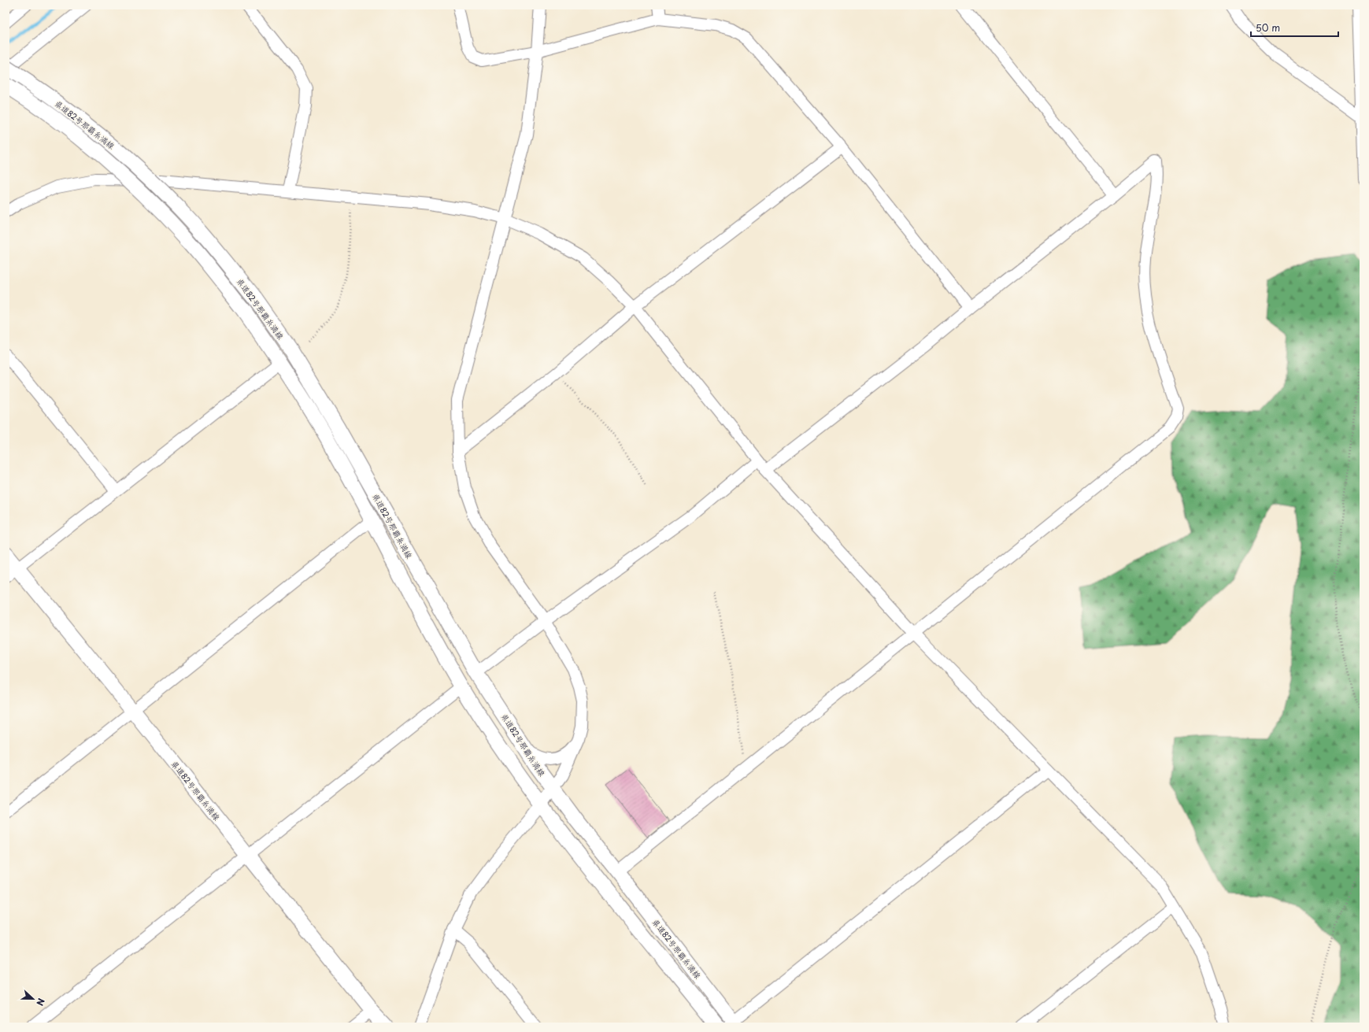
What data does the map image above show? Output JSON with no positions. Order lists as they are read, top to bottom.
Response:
{
  "streets": {
    "main road": ["県道82号那覇糸満線"]
  },
  "scale_bar": "50 m",
  "north": "right"
}
